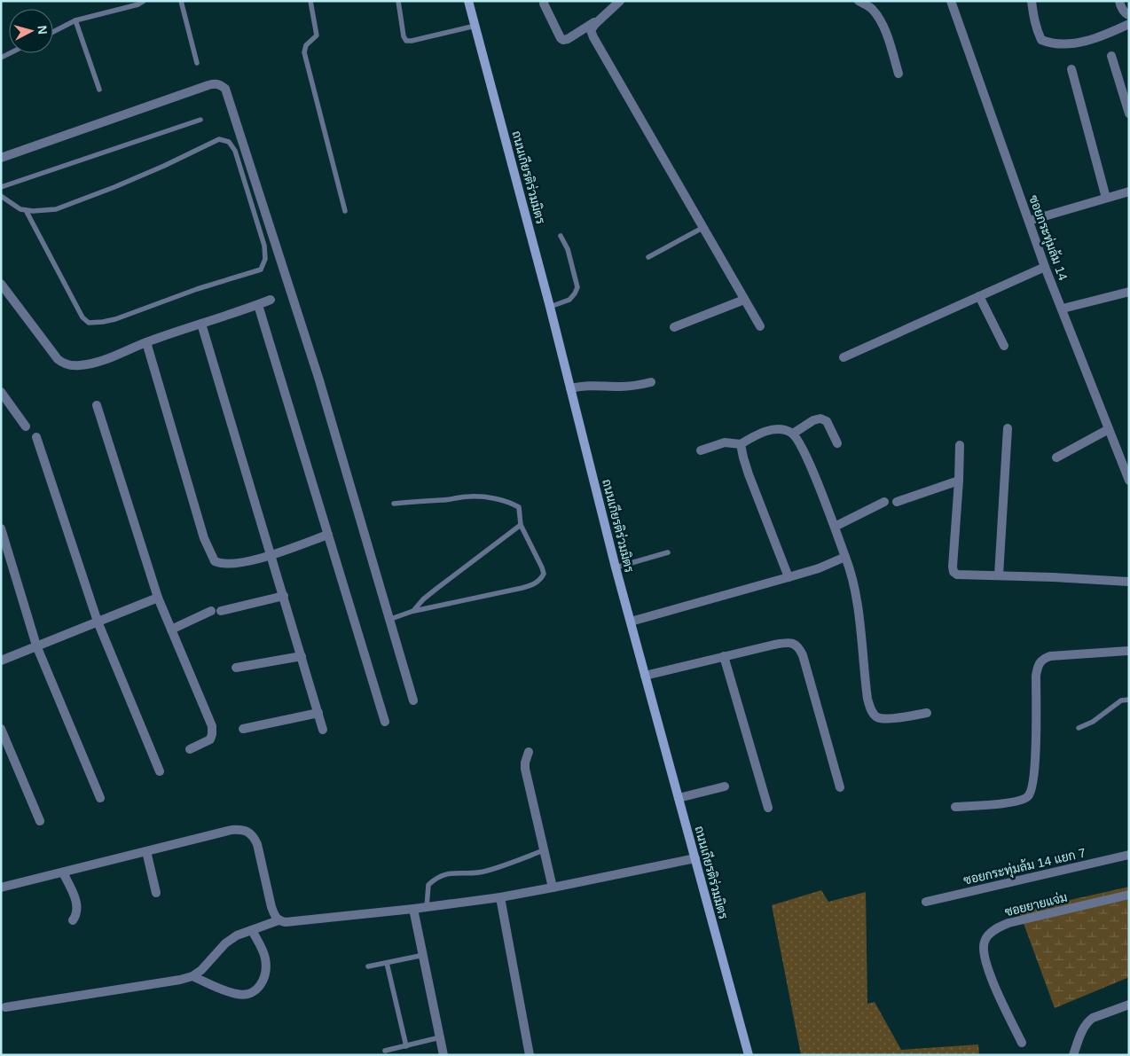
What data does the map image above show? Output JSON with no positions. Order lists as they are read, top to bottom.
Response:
{
  "streets": {
    "street": [
      "ถนนเกียรติร่วมมิตร",
      "ซอยกระทุ่มล้ม 14",
      "ซอยกระทุ่มล้ม 14 แยก 7",
      "ซอยยายแจ่ม"
    ]
  },
  "north": "right"
}
